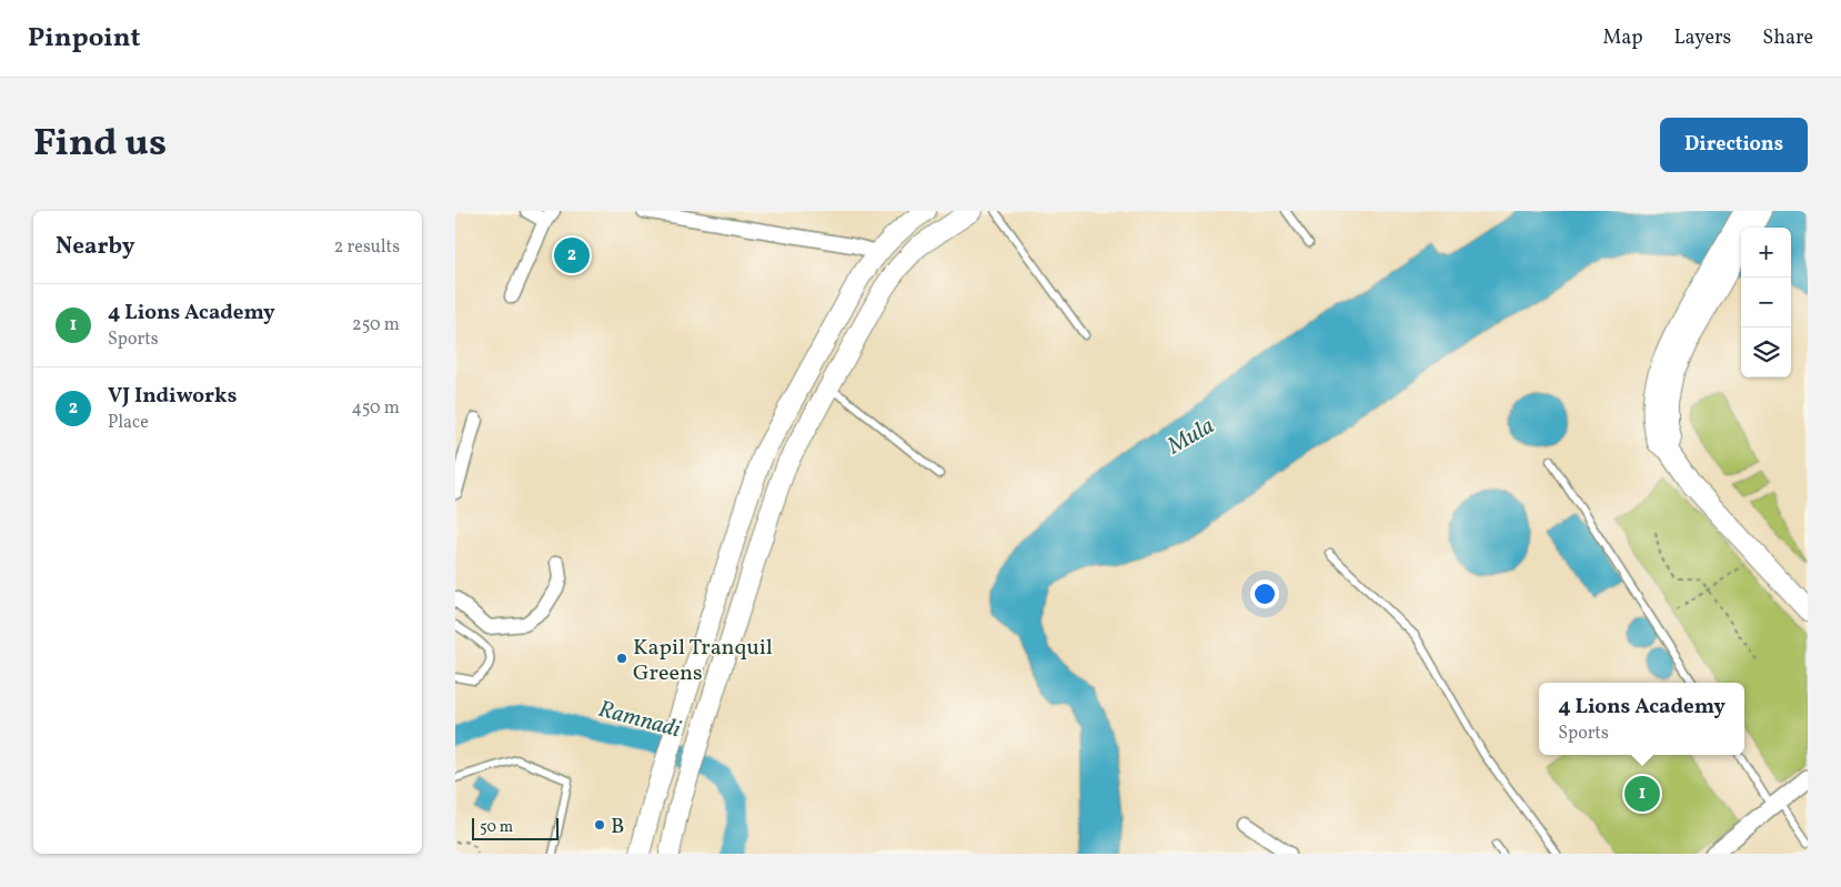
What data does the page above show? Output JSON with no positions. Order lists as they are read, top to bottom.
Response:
{
  "water": ["Mula", "Ramnadi"],
  "places": ["Kapil Tranquil Greens", "B"],
  "scale_bar": "50 m",
  "page": {
    "header": "Pinpoint",
    "nav": ["Map", "Layers", "Share"],
    "title": "Find us",
    "buttons": "Directions",
    "heading": ["Nearby", "2 results"],
    "map_buttons": ["+", "−"],
    "pins": ["2", "1"],
    "list": [
      {
        "mark": "1",
        "name": "4 Lions Academy",
        "note": "Sports",
        "value": "250 m"
      },
      {
        "mark": "2",
        "name": "VJ Indiworks",
        "note": "Place",
        "value": "450 m"
      }
    ],
    "popup": ["4 Lions Academy", "Sports"],
    "scale": "50 m"
  }
}
